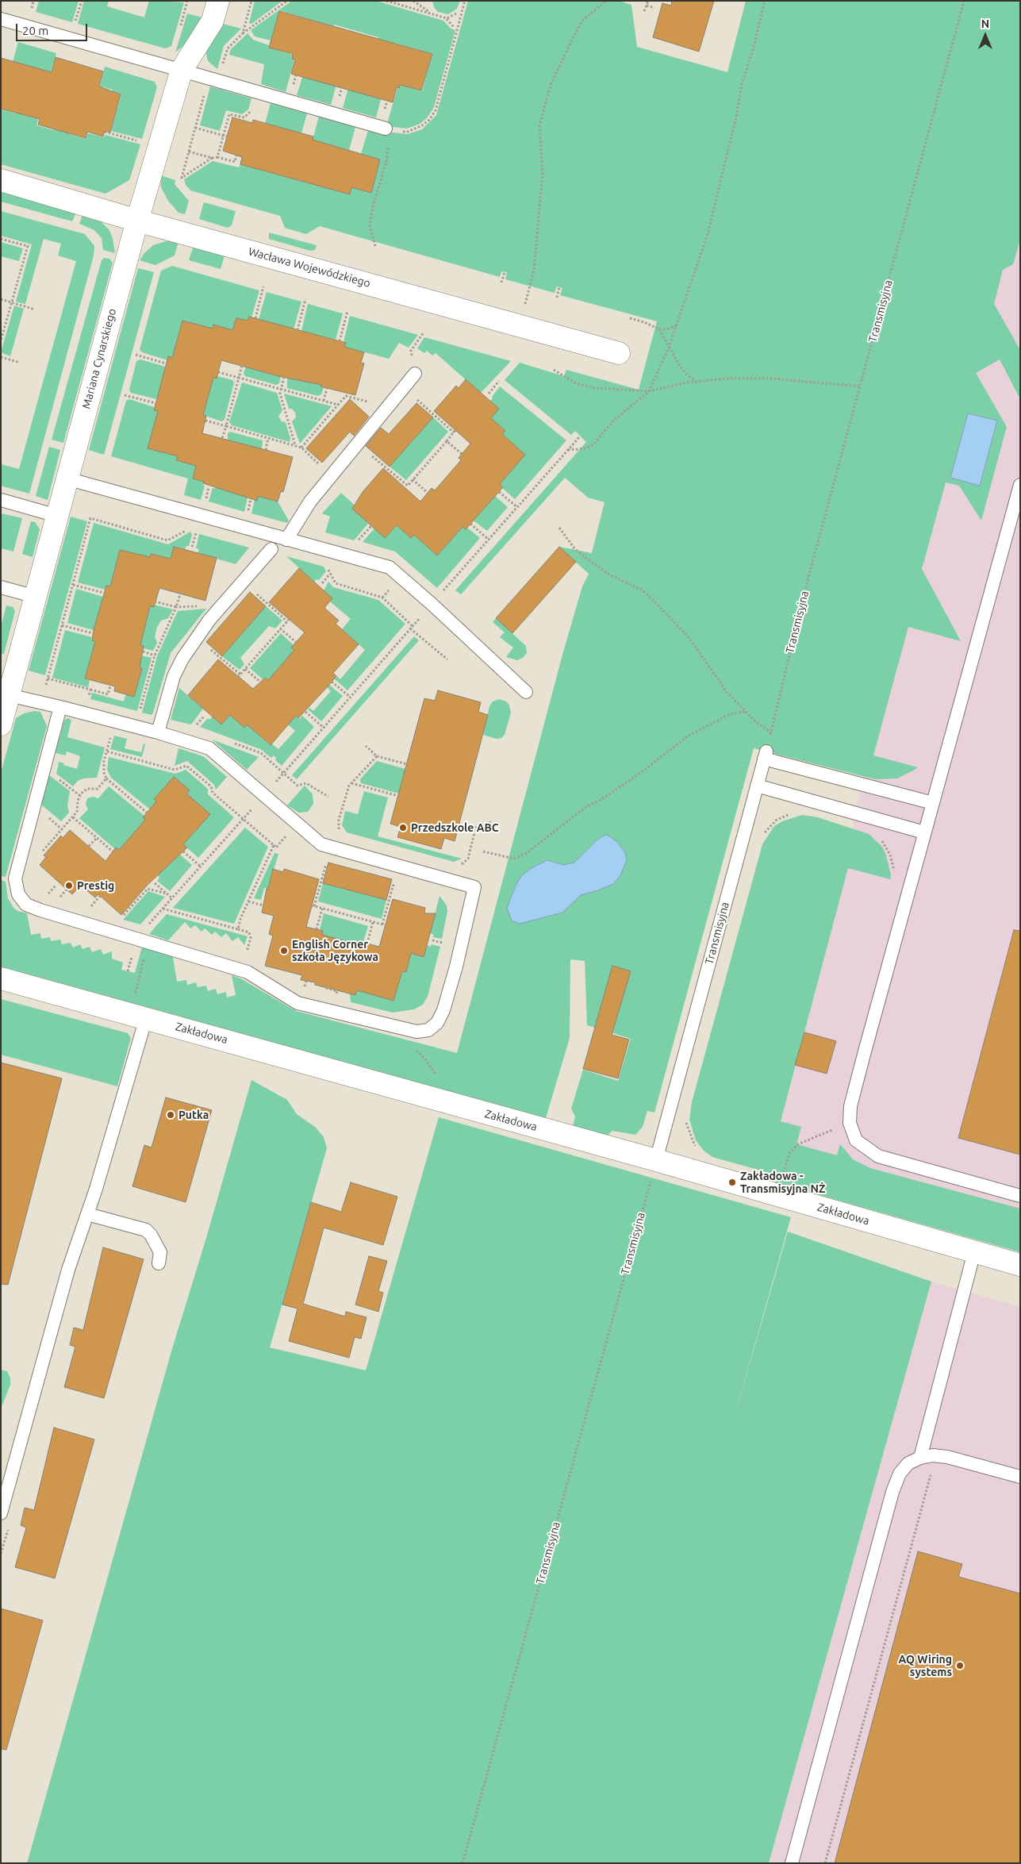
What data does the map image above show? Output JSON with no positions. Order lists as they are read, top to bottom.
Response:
{
  "streets": {
    "street": ["Wacława Wojewódzkiego", "Mariana Cynarskiego", "Zakładowa"],
    "lane": ["Transmisyjna"]
  },
  "crossings": [
    ["Wacława Wojewódzkiego", "Mariana Cynarskiego"],
    ["Transmisyjna", "Zakładowa"]
  ],
  "places": [
    "Przedszkole ABC",
    "Prestig",
    "English Corner szkoła Językowa",
    "Putka",
    "Zakładowa - Transmisyjna NŻ",
    "AQ Wiring systems"
  ],
  "scale_bar": "20 m",
  "north": "top"
}
